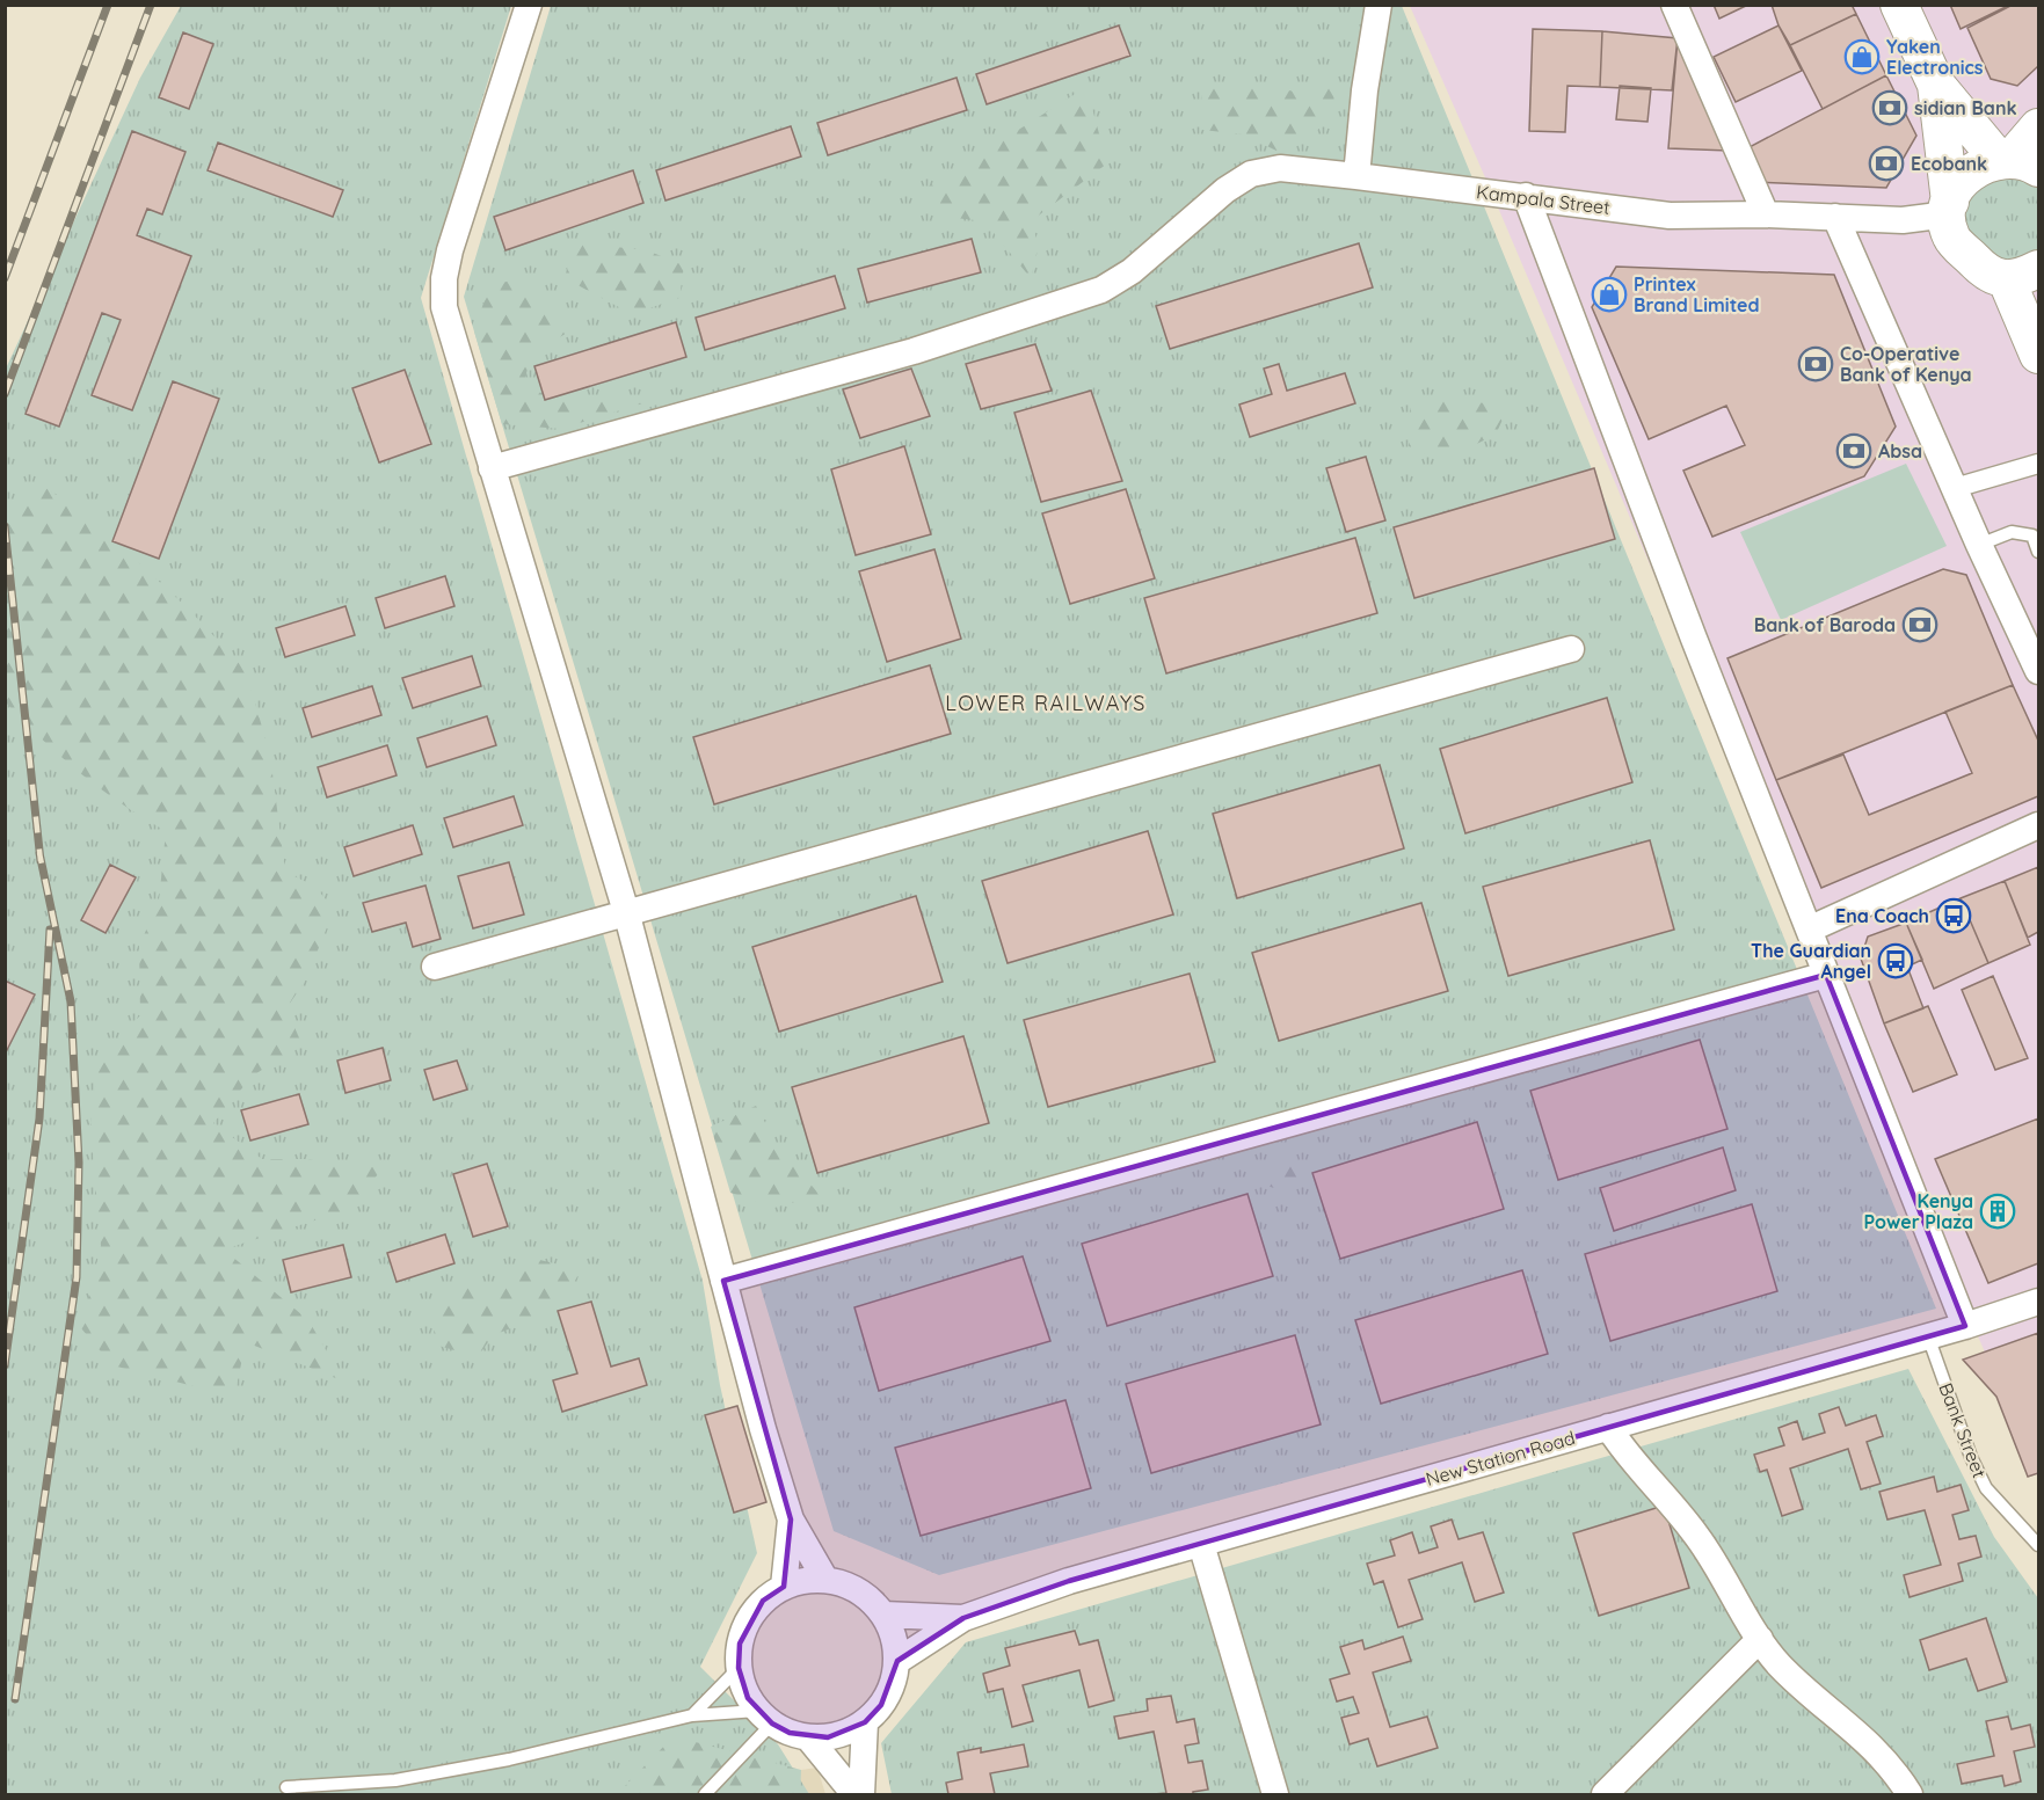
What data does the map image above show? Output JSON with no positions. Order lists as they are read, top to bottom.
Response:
{
  "streets": {
    "street": ["Kampala Street", "New Station Road"],
    "lane": ["Bank Street"]
  },
  "crossings": [
    ["Bank Street", "New Station Road"]
  ],
  "districts": ["LOWER RAILWAYS"],
  "places": {
    "shop": ["Yaken Electronics", "Printex Brand Limited"],
    "bank": [
      "sidian Bank",
      "Ecobank",
      "Co-Operative Bank of Kenya",
      "Absa",
      "Bank of Baroda"
    ],
    "bus stop": ["Ena Coach", "The Guardian Angel"],
    "building": ["Kenya Power Plaza"]
  }
}
